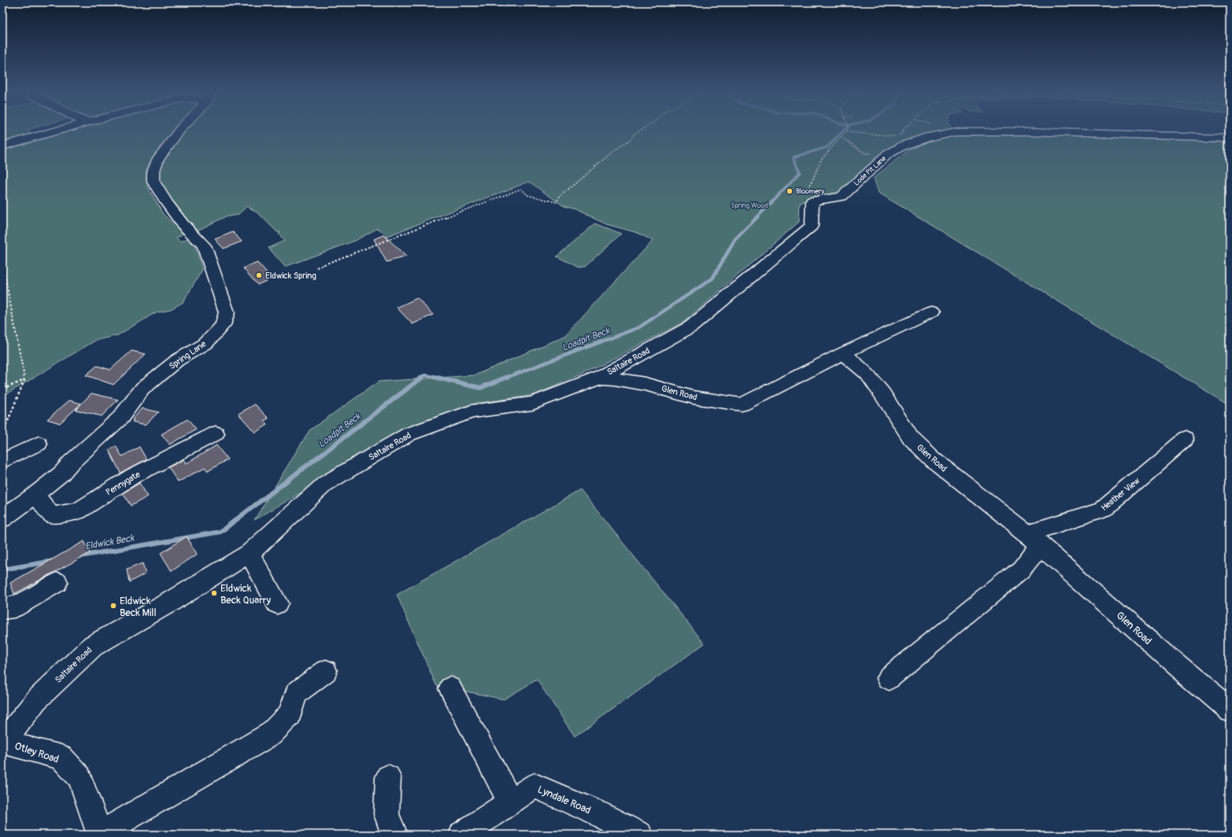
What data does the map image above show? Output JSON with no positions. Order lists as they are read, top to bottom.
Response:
{
  "streets": {
    "street": [
      "Lode Pit Lane",
      "Spring Lane",
      "Saltaire Road",
      "Glen Road",
      "Pennygate",
      "Heather View",
      "Otley Road",
      "Lyndale Road"
    ]
  },
  "crossings": [
    ["Lode Pit Lane", "Saltaire Road"],
    ["Spring Lane", "Pennygate"],
    ["Saltaire Road", "Glen Road"],
    ["Saltaire Road", "Otley Road"],
    ["Glen Road", "Heather View"]
  ],
  "water": ["Loadpit Beck", "Eldwick Beck"],
  "parks": ["Spring Wood"],
  "places": [
    "Bloomery",
    "Eldwick Spring",
    "Eldwick Beck Quarry",
    "Eldwick Beck Mill"
  ]
}
